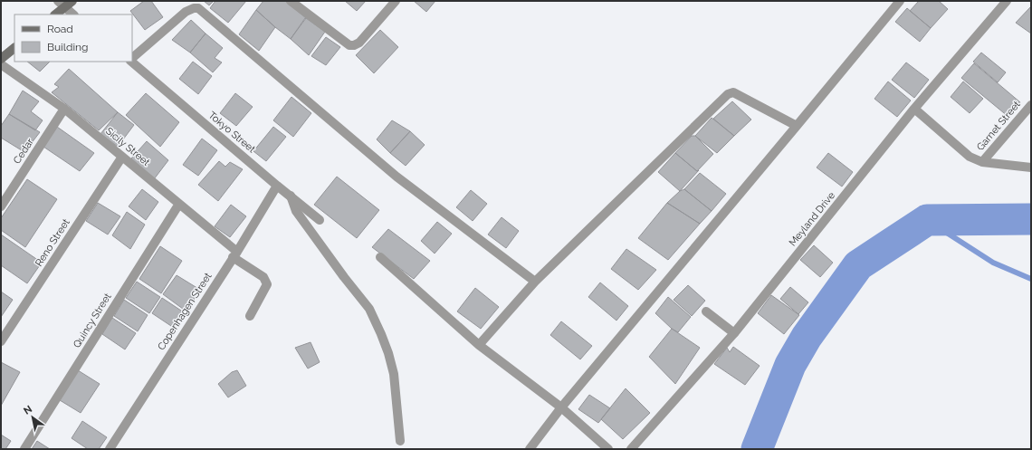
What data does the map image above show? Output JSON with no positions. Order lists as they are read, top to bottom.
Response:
{
  "streets": {
    "street": [
      "Garnet Street",
      "Tokyo Street",
      "Sicily Street",
      "Cedar",
      "Meyland Drive",
      "Reno Street",
      "Copenhagen Street",
      "Quincy Street"
    ]
  },
  "crossings": [
    ["Tokyo Street", "Copenhagen Street"],
    ["Sicily Street", "Cedar"],
    ["Sicily Street", "Reno Street"],
    ["Sicily Street", "Copenhagen Street"],
    ["Sicily Street", "Quincy Street"]
  ],
  "legend": ["Road", "Building"],
  "north": "top left"
}
